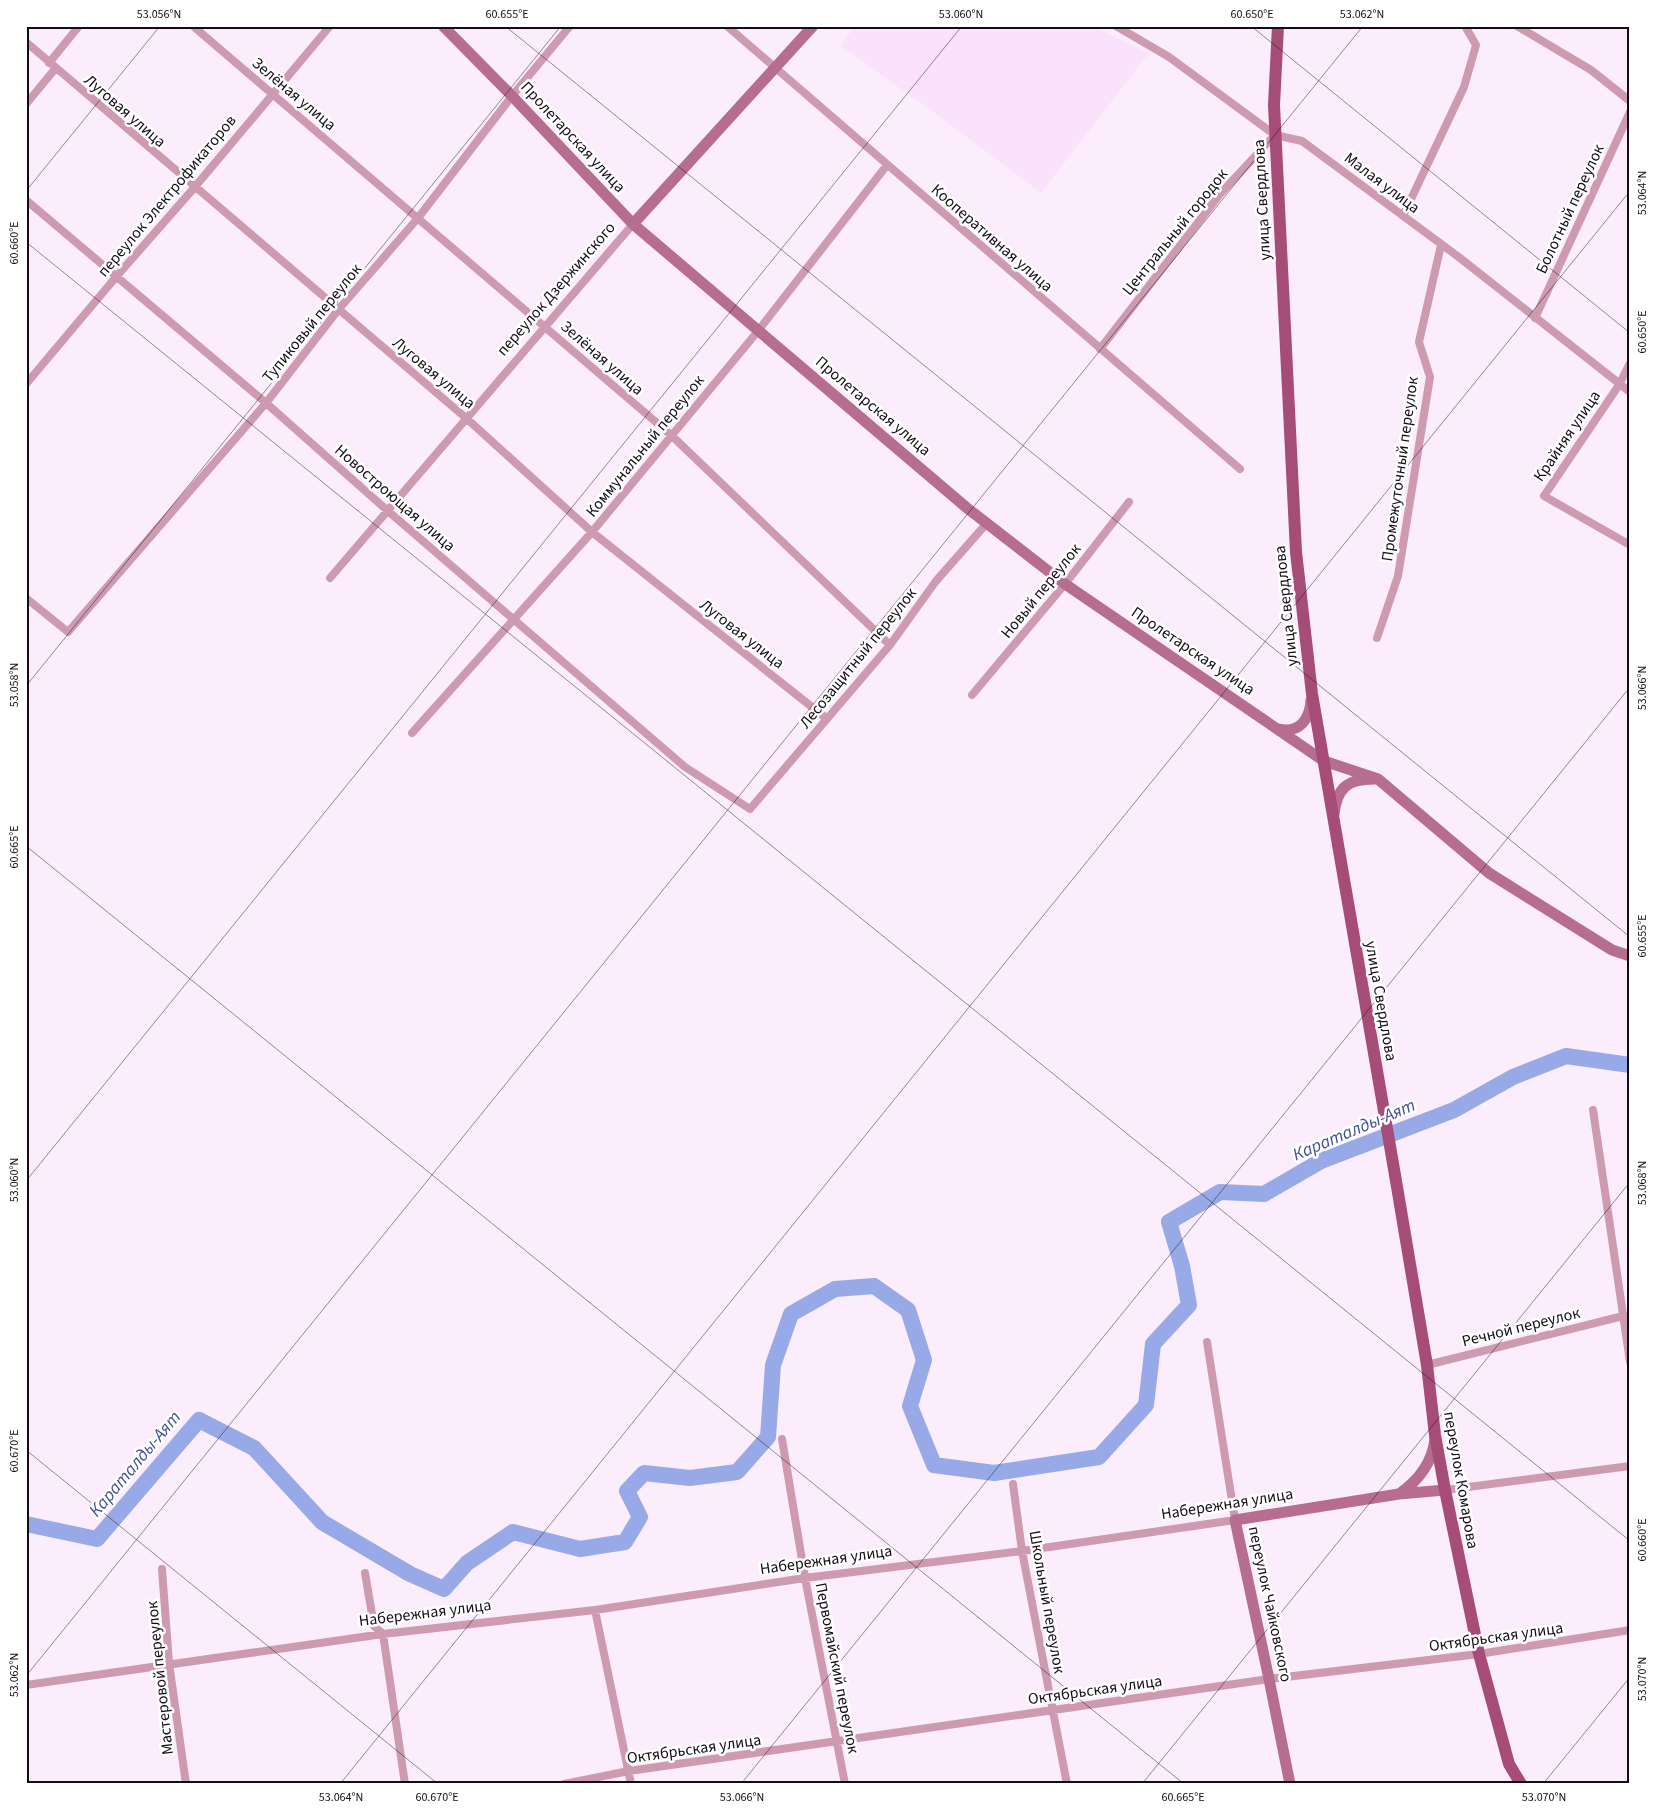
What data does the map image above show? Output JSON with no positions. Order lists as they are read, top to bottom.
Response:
{
  "streets": {
    "main road": ["улица Свердлова", "переулок Комарова"],
    "street": [
      "Зелёная улица",
      "Луговая улица",
      "Пролетарская улица",
      "Малая улица",
      "переулок Электрофикаторов",
      "Болотный переулок",
      "Центральный городок",
      "Кооперативная улица",
      "переулок Дзержинского",
      "Тупиковый переулок",
      "Крайняя улица",
      "Коммунальный переулок",
      "Промежуточный переулок",
      "Новостроющая улица",
      "Новый переулок",
      "Лесозащитный переулок",
      "Речной переулок",
      "Набережная улица",
      "Школьный переулок",
      "переулок Чайковского",
      "Октябрьская улица",
      "Первомайский переулок",
      "Мастеровой переулок"
    ]
  },
  "crossings": [
    ["Зелёная улица", "переулок Электрофикаторов"],
    ["Зелёная улица", "переулок Дзержинского"],
    ["Зелёная улица", "Тупиковый переулок"],
    ["Зелёная улица", "Коммунальный переулок"],
    ["Зелёная улица", "Лесозащитный переулок"],
    ["Луговая улица", "переулок Электрофикаторов"],
    ["Луговая улица", "переулок Дзержинского"],
    ["Луговая улица", "Тупиковый переулок"],
    ["Луговая улица", "Коммунальный переулок"],
    ["Луговая улица", "Лесозащитный переулок"],
    ["Пролетарская улица", "улица Свердлова"],
    ["Пролетарская улица", "переулок Дзержинского"],
    ["Пролетарская улица", "Тупиковый переулок"],
    ["Пролетарская улица", "Коммунальный переулок"],
    ["Пролетарская улица", "Новый переулок"],
    ["Пролетарская улица", "Лесозащитный переулок"],
    ["Малая улица", "улица Свердлова"],
    ["Малая улица", "Болотный переулок"],
    ["Малая улица", "Центральный городок"],
    ["Малая улица", "Крайняя улица"],
    ["Малая улица", "Промежуточный переулок"],
    ["переулок Электрофикаторов", "Новостроющая улица"],
    ["улица Свердлова", "Центральный городок"],
    ["улица Свердлова", "переулок Комарова"],
    ["Центральный городок", "Кооперативная улица"],
    ["Кооперативная улица", "переулок Дзержинского"],
    ["Кооперативная улица", "Коммунальный переулок"],
    ["переулок Дзержинского", "Новостроющая улица"],
    ["Тупиковый переулок", "Новостроющая улица"],
    ["Коммунальный переулок", "Новостроющая улица"],
    ["Новостроющая улица", "Лесозащитный переулок"],
    ["Речной переулок", "переулок Комарова"],
    ["переулок Комарова", "Набережная улица"],
    ["переулок Комарова", "Октябрьская улица"],
    ["Набережная улица", "Школьный переулок"],
    ["Набережная улица", "переулок Чайковского"],
    ["Набережная улица", "Первомайский переулок"],
    ["Набережная улица", "Мастеровой переулок"],
    ["Школьный переулок", "Октябрьская улица"],
    ["переулок Чайковского", "Октябрьская улица"],
    ["Октябрьская улица", "Первомайский переулок"]
  ],
  "water": ["Караталды-Аят"],
  "coordinates": [
    "53.056°N",
    "60.655°E",
    "53.060°N",
    "60.650°E",
    "53.062°N",
    "53.064°N",
    "60.660°E",
    "53.058°N",
    "53.066°N",
    "60.665°E",
    "53.068°N",
    "60.670°E",
    "53.070°N"
  ]
}
